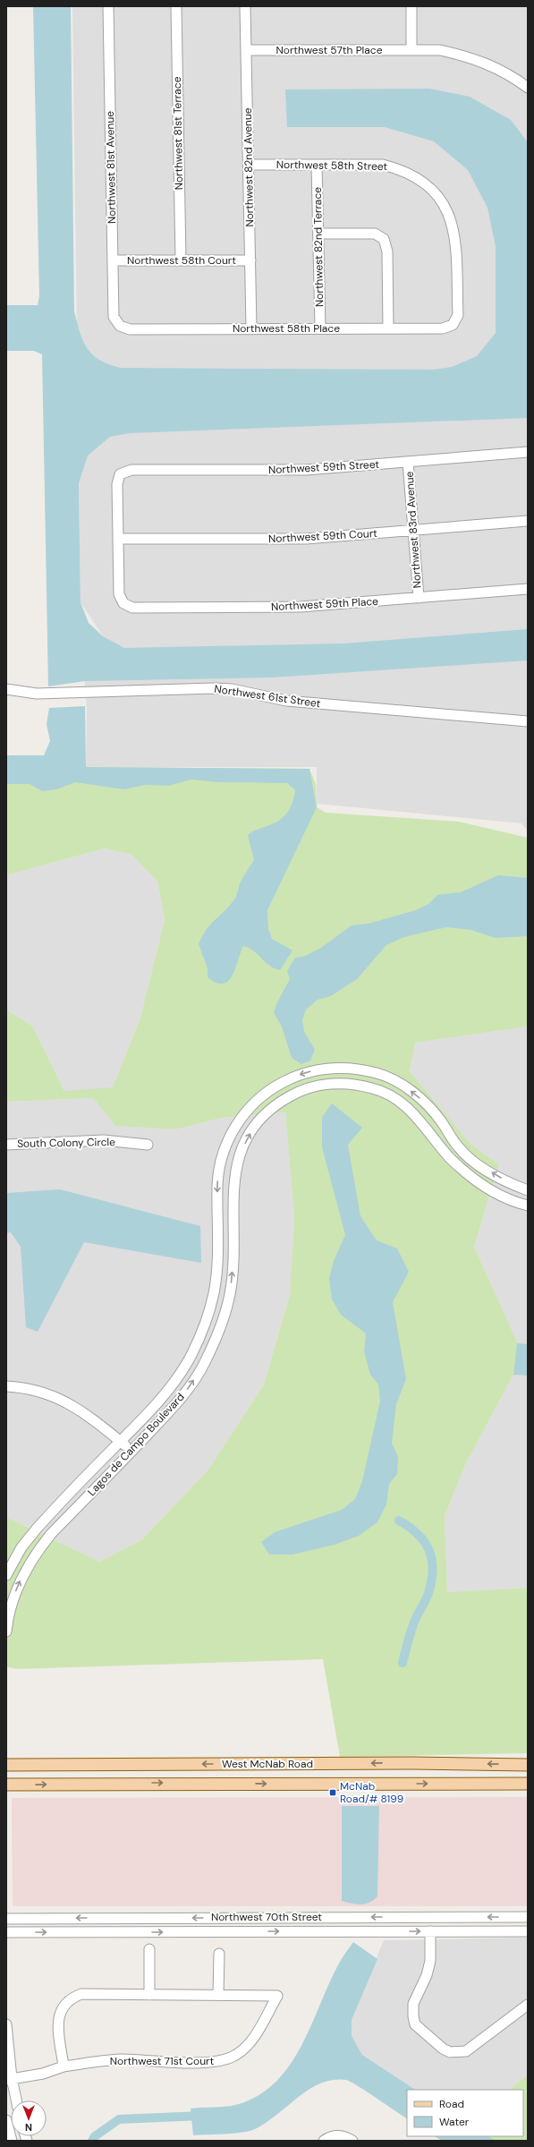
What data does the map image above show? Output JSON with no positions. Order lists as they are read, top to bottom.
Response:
{
  "streets": {
    "main road": ["West McNab Road"],
    "street": [
      "Northwest 57th Place",
      "Northwest 81st Terrace",
      "Northwest 58th Street",
      "Northwest 81st Avenue",
      "Northwest 82nd Avenue",
      "Northwest 82nd Terrace",
      "Northwest 58th Court",
      "Northwest 58th Place",
      "Northwest 59th Street",
      "Northwest 83rd Avenue",
      "Northwest 59th Court",
      "Northwest 59th Place",
      "Northwest 61st Street",
      "South Colony Circle",
      "Lagos de Campo Boulevard",
      "Northwest 70th Street",
      "Northwest 71st Court"
    ]
  },
  "crossings": [
    ["Northwest 57th Place", "Northwest 82nd Avenue"],
    ["Northwest 81st Terrace", "Northwest 58th Court"],
    ["Northwest 58th Street", "Northwest 82nd Avenue"],
    ["Northwest 58th Street", "Northwest 82nd Terrace"],
    ["Northwest 58th Street", "Northwest 58th Place"],
    ["Northwest 81st Avenue", "Northwest 58th Court"],
    ["Northwest 81st Avenue", "Northwest 58th Place"],
    ["Northwest 82nd Avenue", "Northwest 58th Court"],
    ["Northwest 82nd Avenue", "Northwest 58th Place"],
    ["Northwest 82nd Terrace", "Northwest 58th Place"],
    ["Northwest 59th Street", "Northwest 83rd Avenue"],
    ["Northwest 59th Street", "Northwest 59th Court"],
    ["Northwest 59th Street", "Northwest 59th Place"],
    ["Northwest 83rd Avenue", "Northwest 59th Court"],
    ["Northwest 83rd Avenue", "Northwest 59th Place"],
    ["Northwest 59th Court", "Northwest 59th Place"]
  ],
  "places": {
    "transit": ["McNab Road/# 8199"]
  },
  "legend": ["Road", "Water"],
  "north": "bottom"
}
